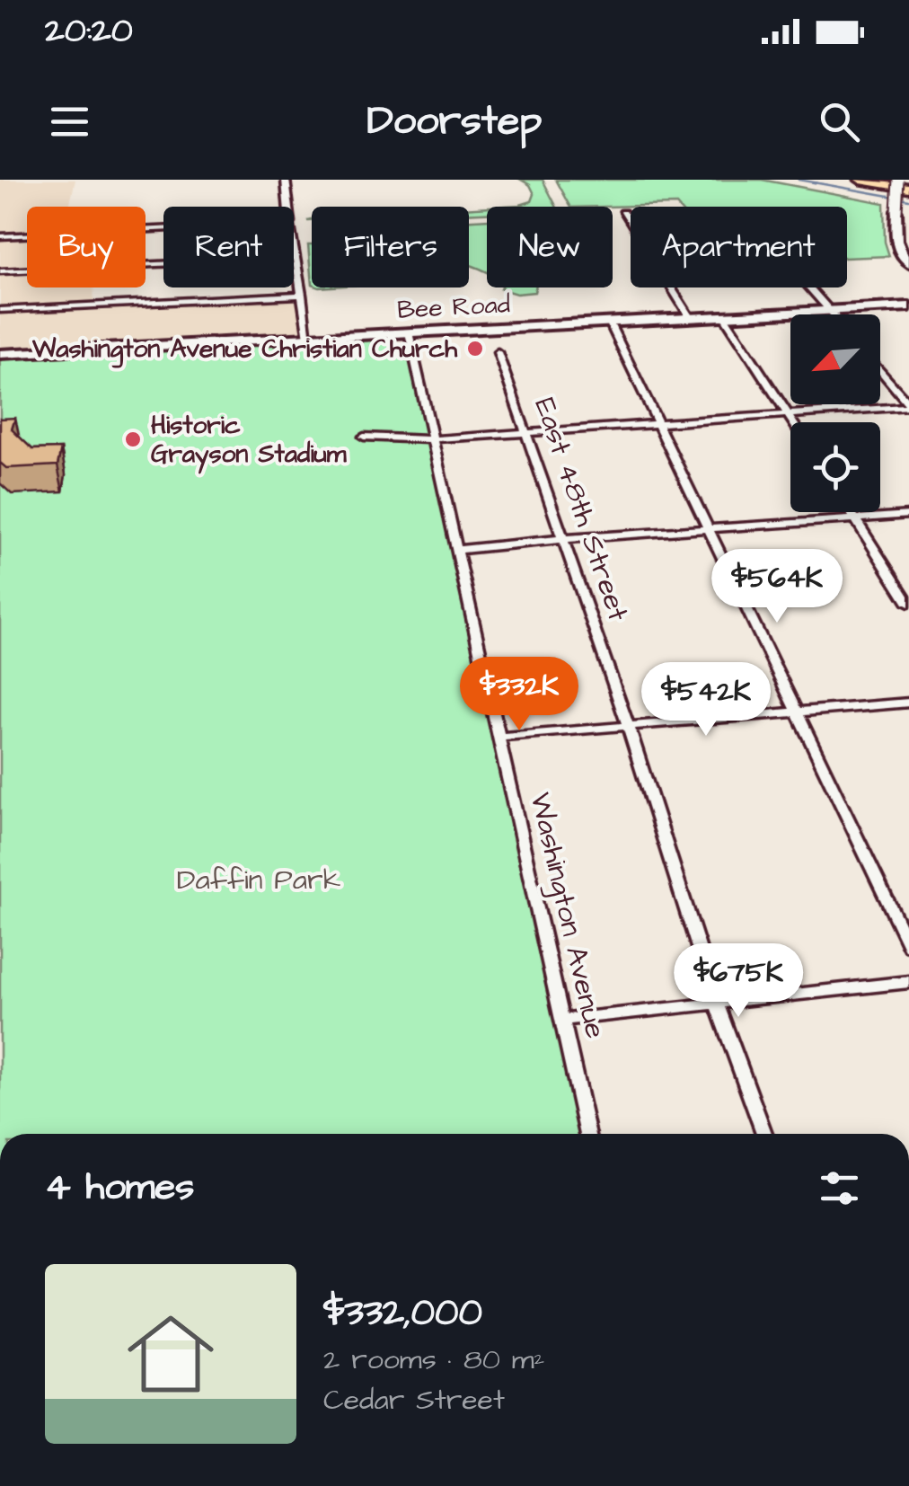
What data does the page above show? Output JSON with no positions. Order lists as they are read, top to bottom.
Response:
{
  "streets": {
    "main road": ["Bee Road"],
    "street": ["East 48th Street", "Washington Avenue"]
  },
  "crossings": [
    ["Bee Road", "Washington Avenue"]
  ],
  "parks": ["Daffin Park"],
  "places": ["Washington Avenue Christian Church", "Historic Grayson Stadium"],
  "north": "bottom left",
  "page": {
    "status": "20:20",
    "header": "Doorstep",
    "chip": [
      "Buy",
      "Rent",
      "Filters",
      "New",
      "Apartment"
    ],
    "price": [
      "$564K",
      "$332K",
      "$542K",
      "$675K"
    ],
    "heading": "4 homes",
    "list": [
      {
        "name": "$332,000",
        "note": "2 rooms · 80 m² · Cedar Street"
      }
    ]
  }
}
